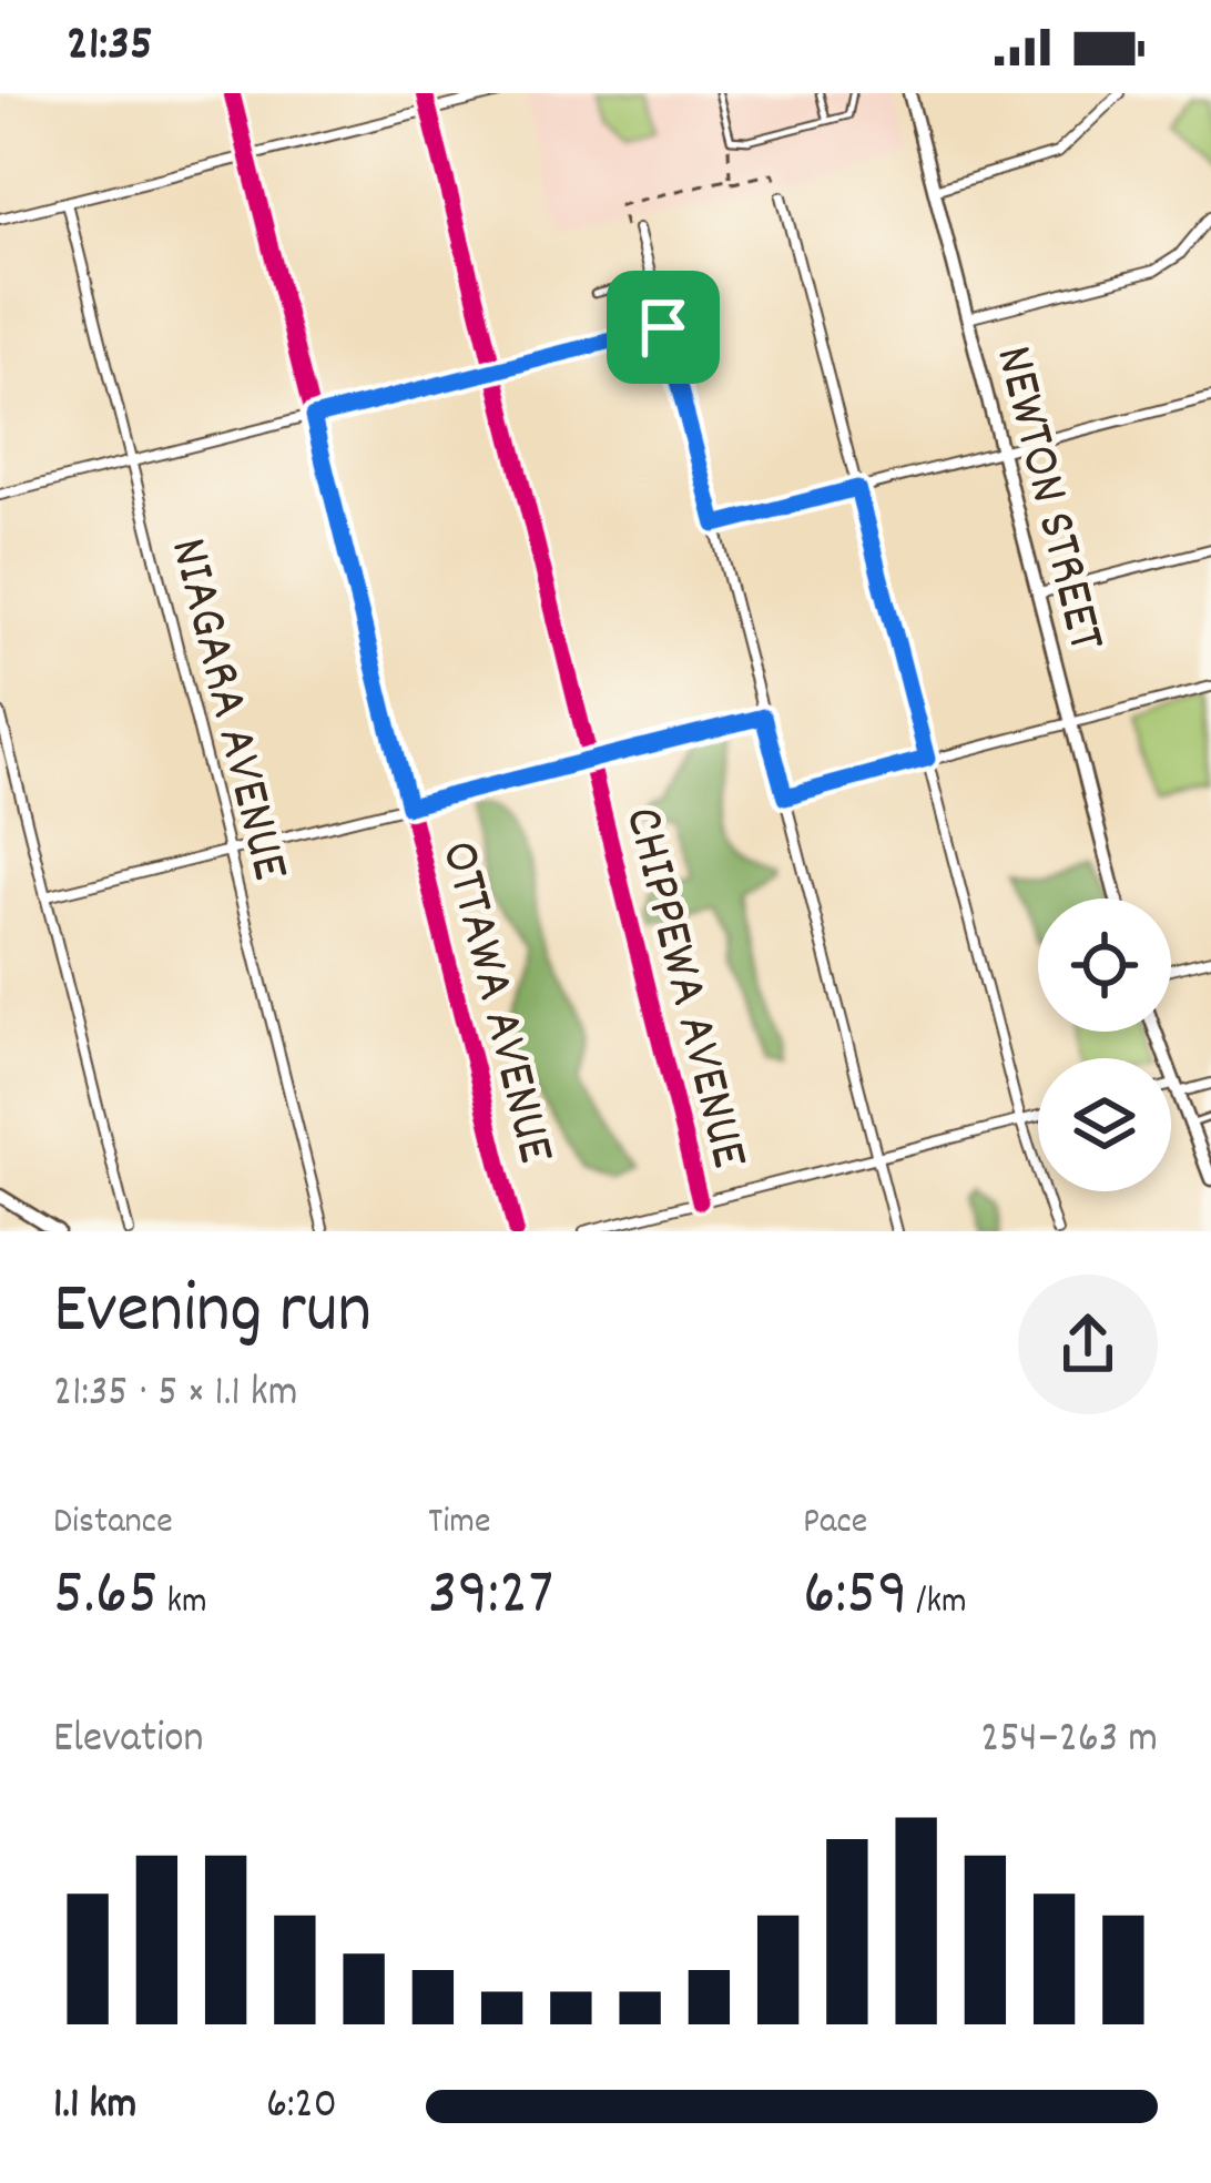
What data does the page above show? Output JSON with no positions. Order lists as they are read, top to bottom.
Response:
{
  "streets": {
    "street": [
      "NEWTON STREET",
      "NIAGARA AVENUE",
      "CHIPPEWA AVENUE",
      "OTTAWA AVENUE"
    ]
  },
  "page": {
    "status": "21:35",
    "heading": ["Evening run", "21:35 · 5 × 1.1 km"],
    "stats": [
      ["Distance", "5.65 km"],
      ["Time", "39:27"],
      ["Pace", "6:59 /km"]
    ],
    "chart": ["Elevation", "254–263 m"],
    "list": [
      {
        "name": "1.1 km",
        "note": "6:20"
      }
    ]
  }
}
